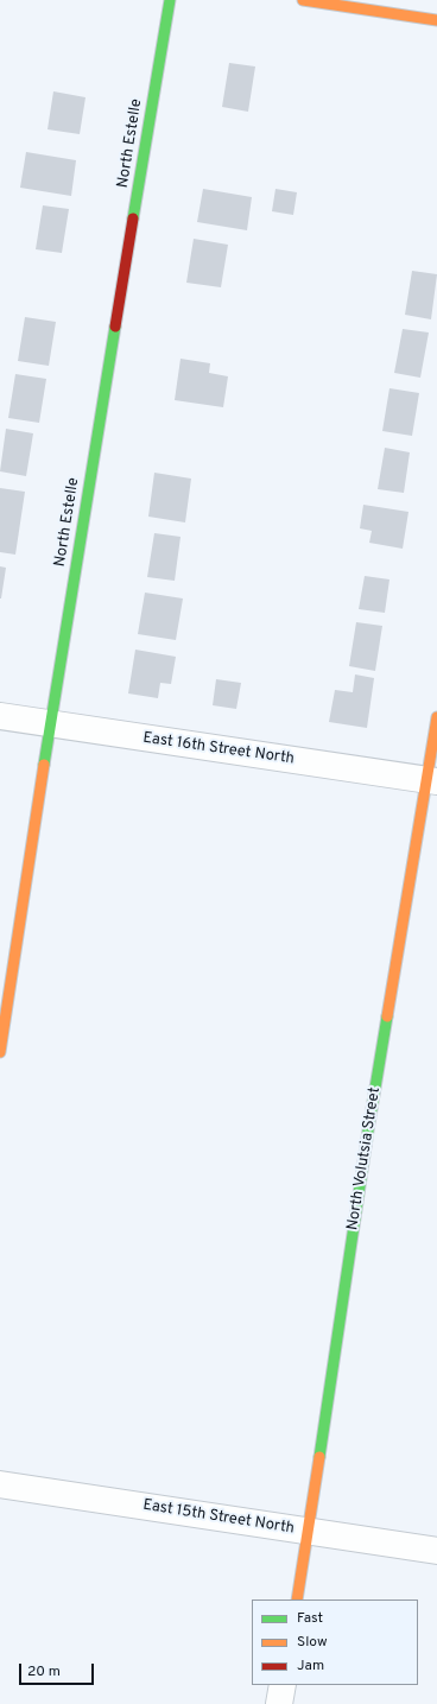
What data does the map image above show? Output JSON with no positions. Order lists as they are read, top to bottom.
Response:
{
  "streets": {
    "street": [
      "North Estelle",
      "East 16th Street North",
      "North Volutsia Street",
      "East 15th Street North"
    ]
  },
  "crossings": [
    ["North Estelle", "East 16th Street North"],
    ["East 16th Street North", "North Volutsia Street"],
    ["North Volutsia Street", "East 15th Street North"]
  ],
  "legend": ["Fast", "Slow", "Jam"],
  "scale_bar": "20 m"
}
